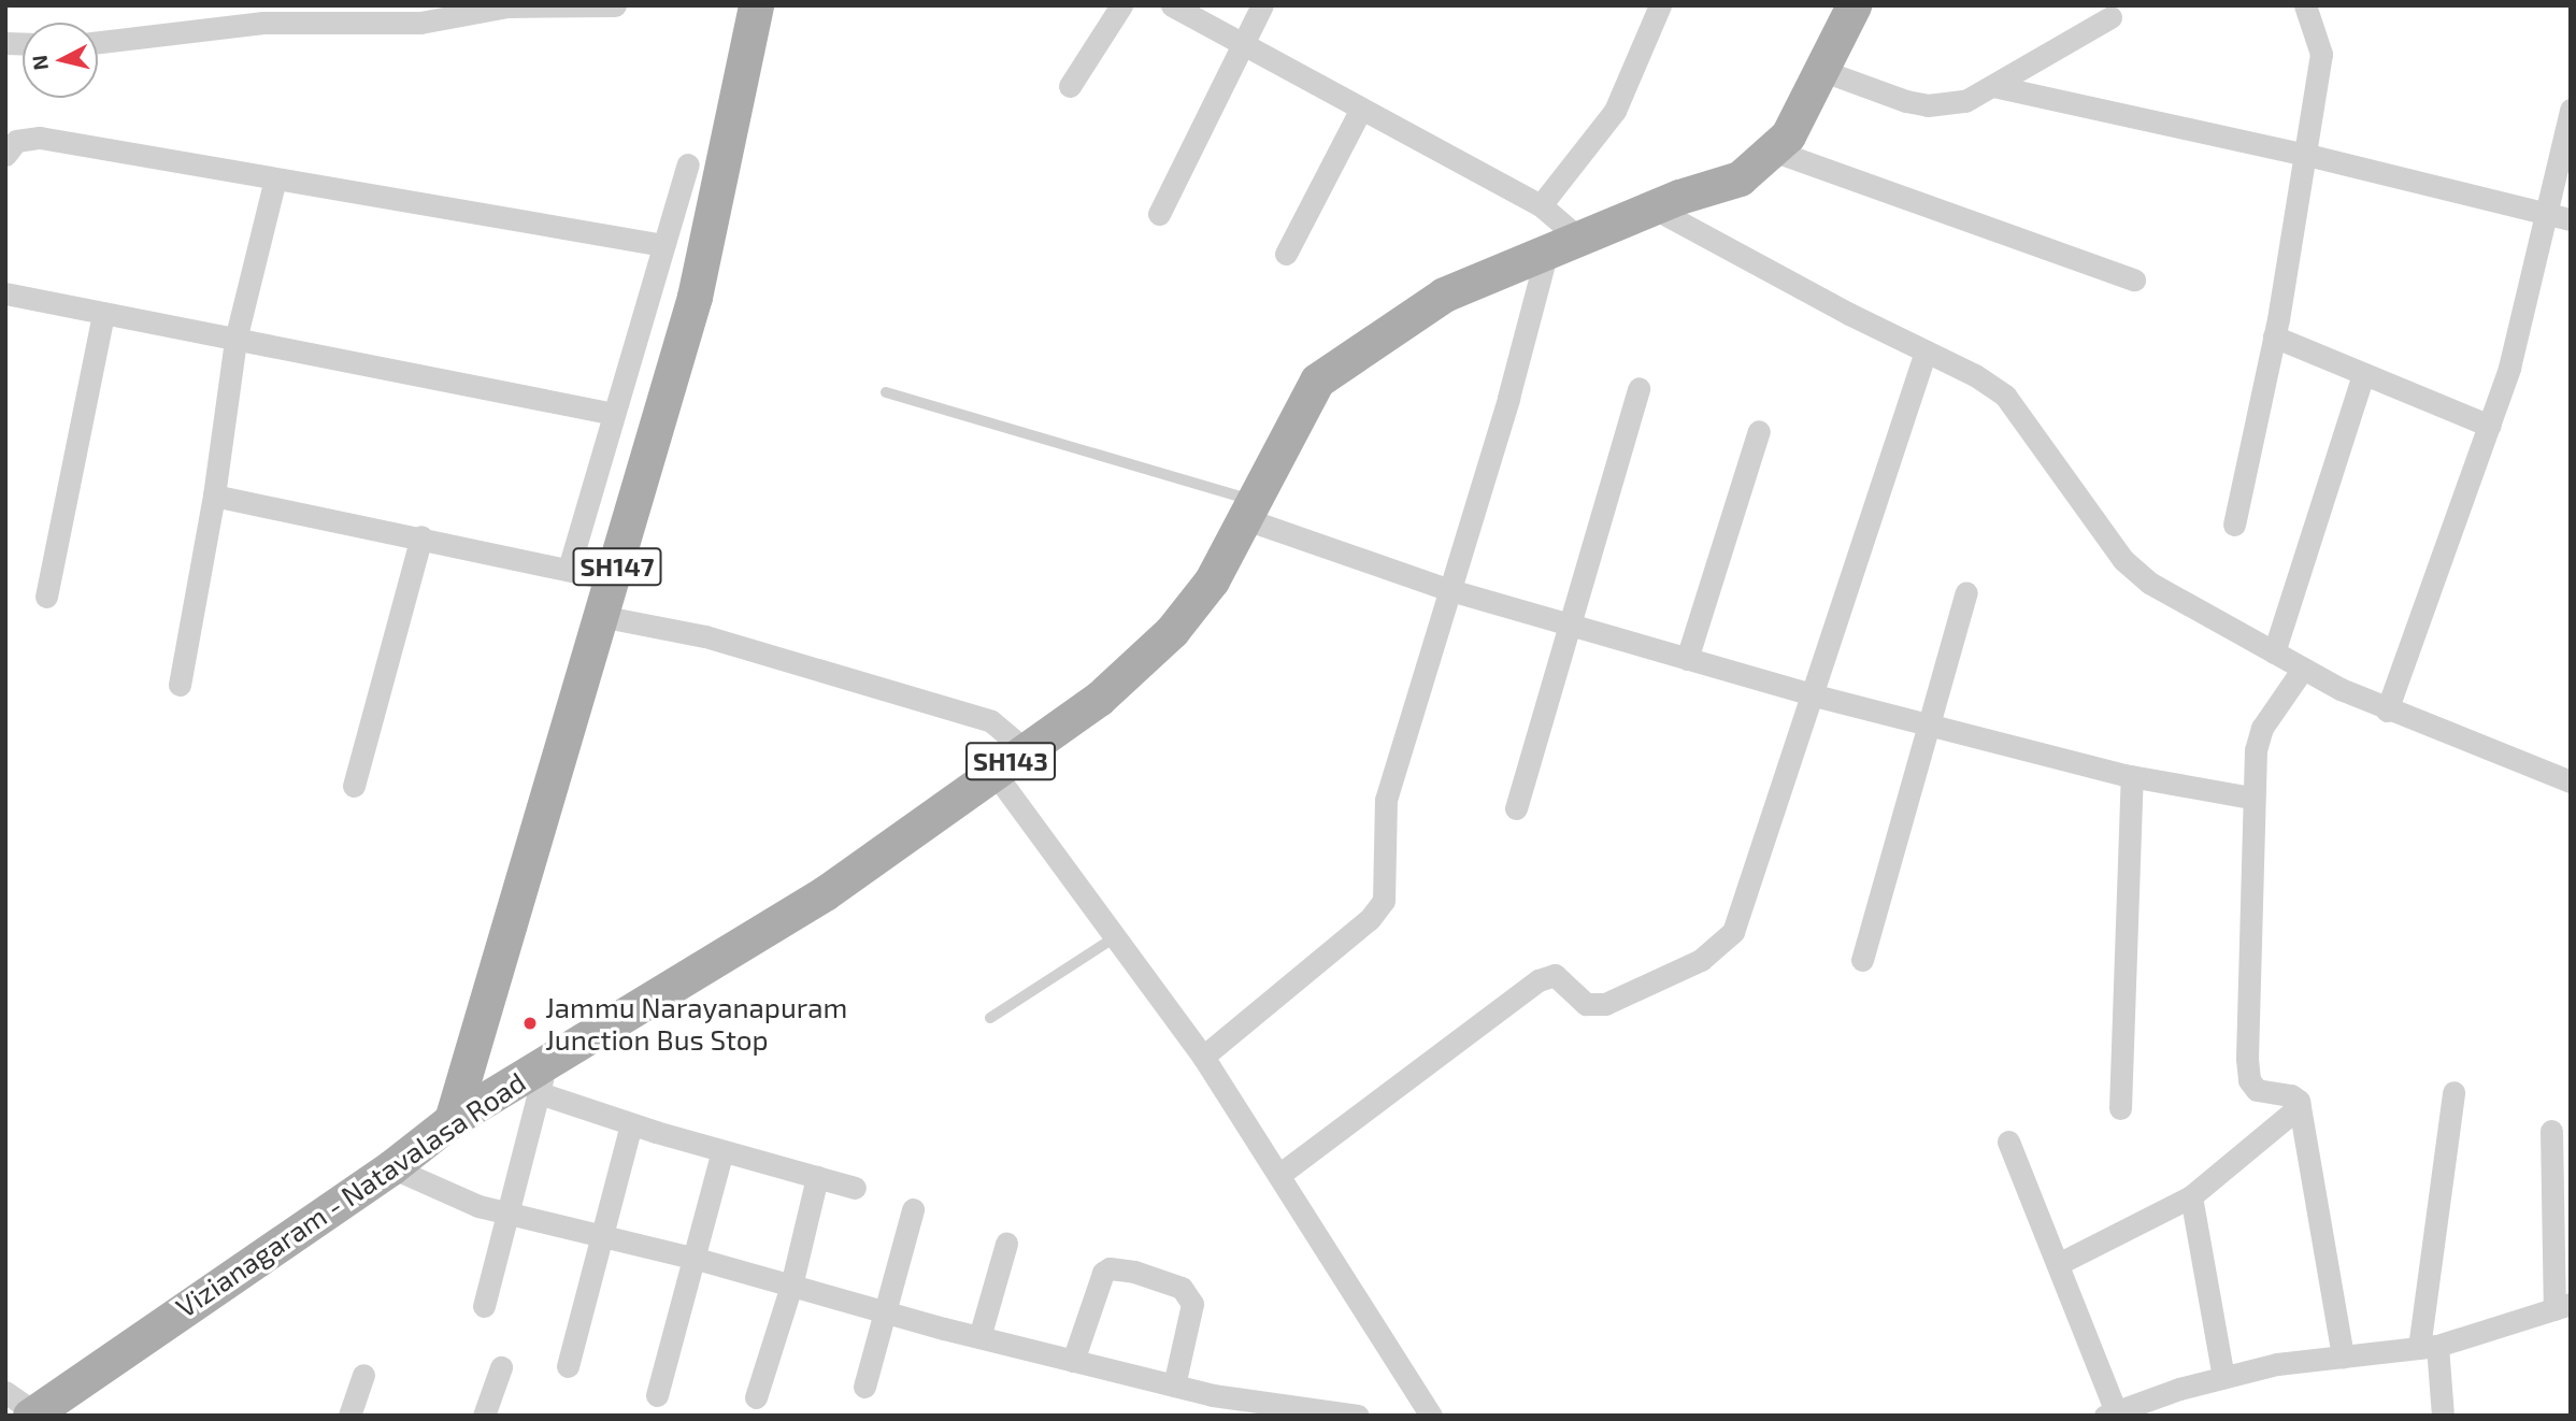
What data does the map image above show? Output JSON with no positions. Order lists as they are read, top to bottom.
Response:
{
  "streets": {
    "main road": ["SH147", "SH143", "Vizianagaram - Natavalasa Road"]
  },
  "crossings": [
    ["SH147", "Vizianagaram - Natavalasa Road"]
  ],
  "places": ["Jammu Narayanapuram Junction Bus Stop"],
  "north": "left"
}
